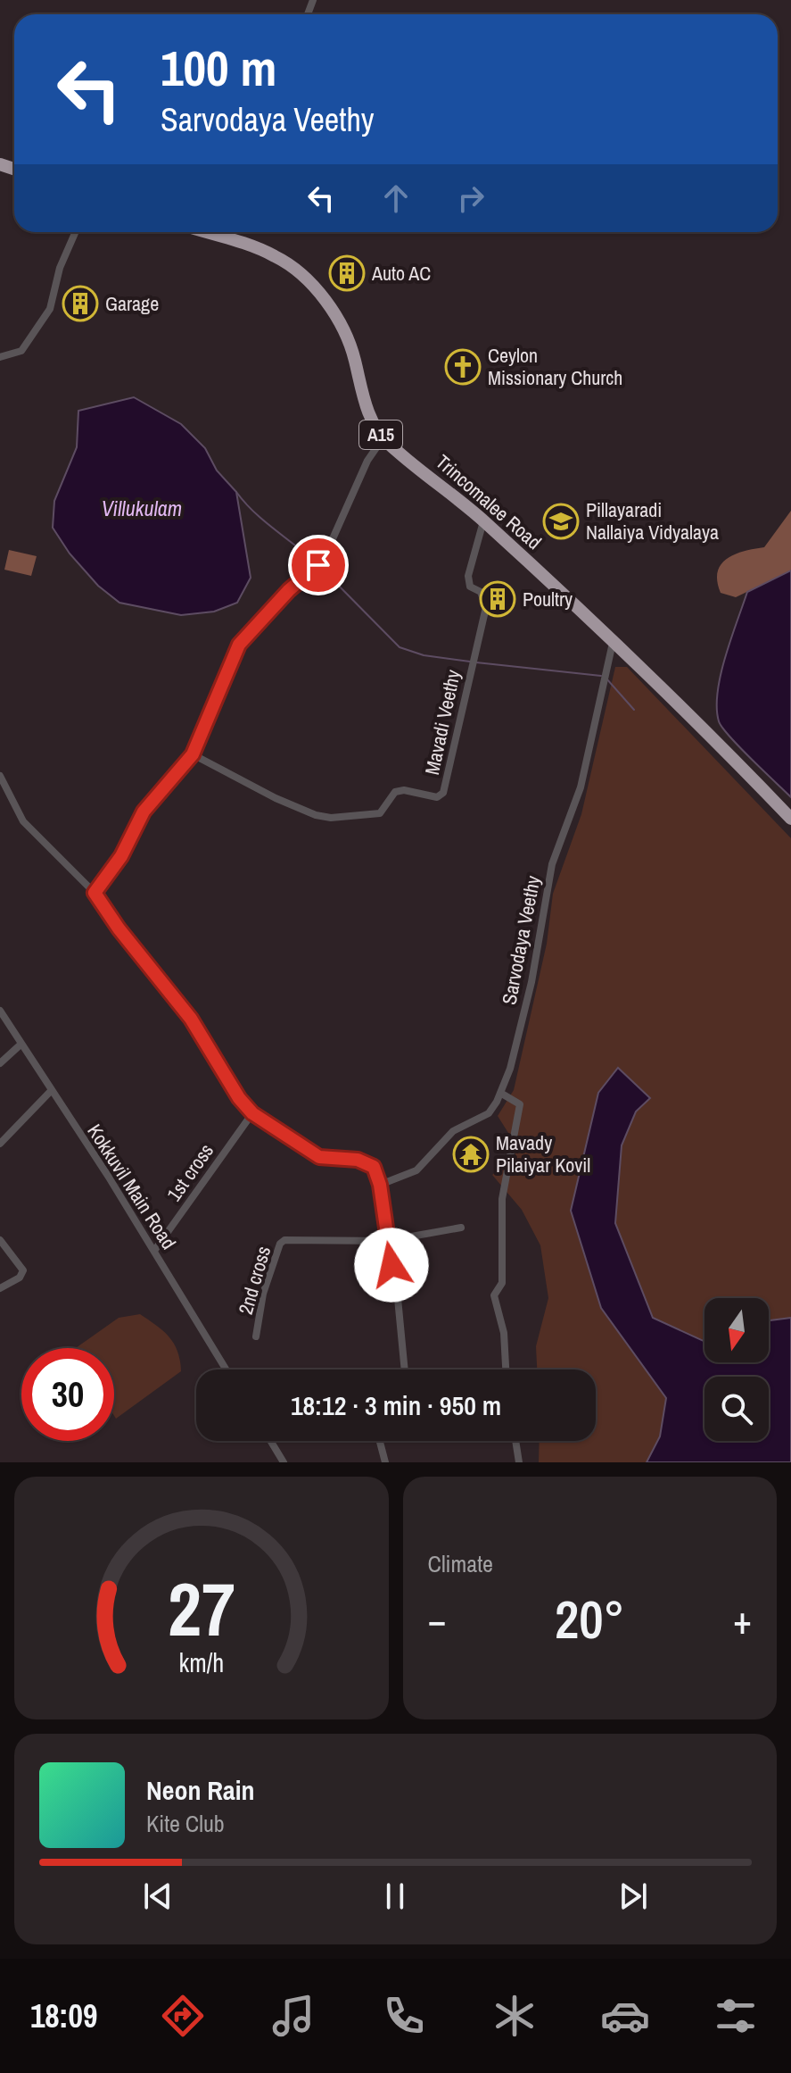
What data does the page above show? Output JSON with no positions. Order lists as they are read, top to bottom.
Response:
{
  "streets": {
    "highway": ["A15", "Trincomalee Road"],
    "street": [
      "Mavadi Veethy",
      "Sarvodaya Veethy",
      "1st cross",
      "Kokkuvil Main Road",
      "2nd cross"
    ]
  },
  "crossings": [
    ["Trincomalee Road", "Mavadi Veethy"],
    ["Trincomalee Road", "Sarvodaya Veethy"],
    ["1st cross", "Kokkuvil Main Road"]
  ],
  "water": ["Villukulam"],
  "places": {
    "building": ["Auto AC", "Garage", "Poultry"],
    "church": ["Ceylon Missionary Church"],
    "school or university": ["Pillayaradi Nallaiya Vidyalaya"],
    "temple": ["Mavady Pilaiyar Kovil"]
  },
  "north": "bottom",
  "page": {
    "turn": ["100 m", "Sarvodaya Veethy"],
    "limit": "30",
    "trip": "18:12 · 3 min · 950 m",
    "tile": "Climate",
    "heat": ["−", "20°", "+"],
    "song": ["Neon Rain", "Kite Club"],
    "tabs": "18:09",
    "gauge": ["27", "km/h"]
  }
}
